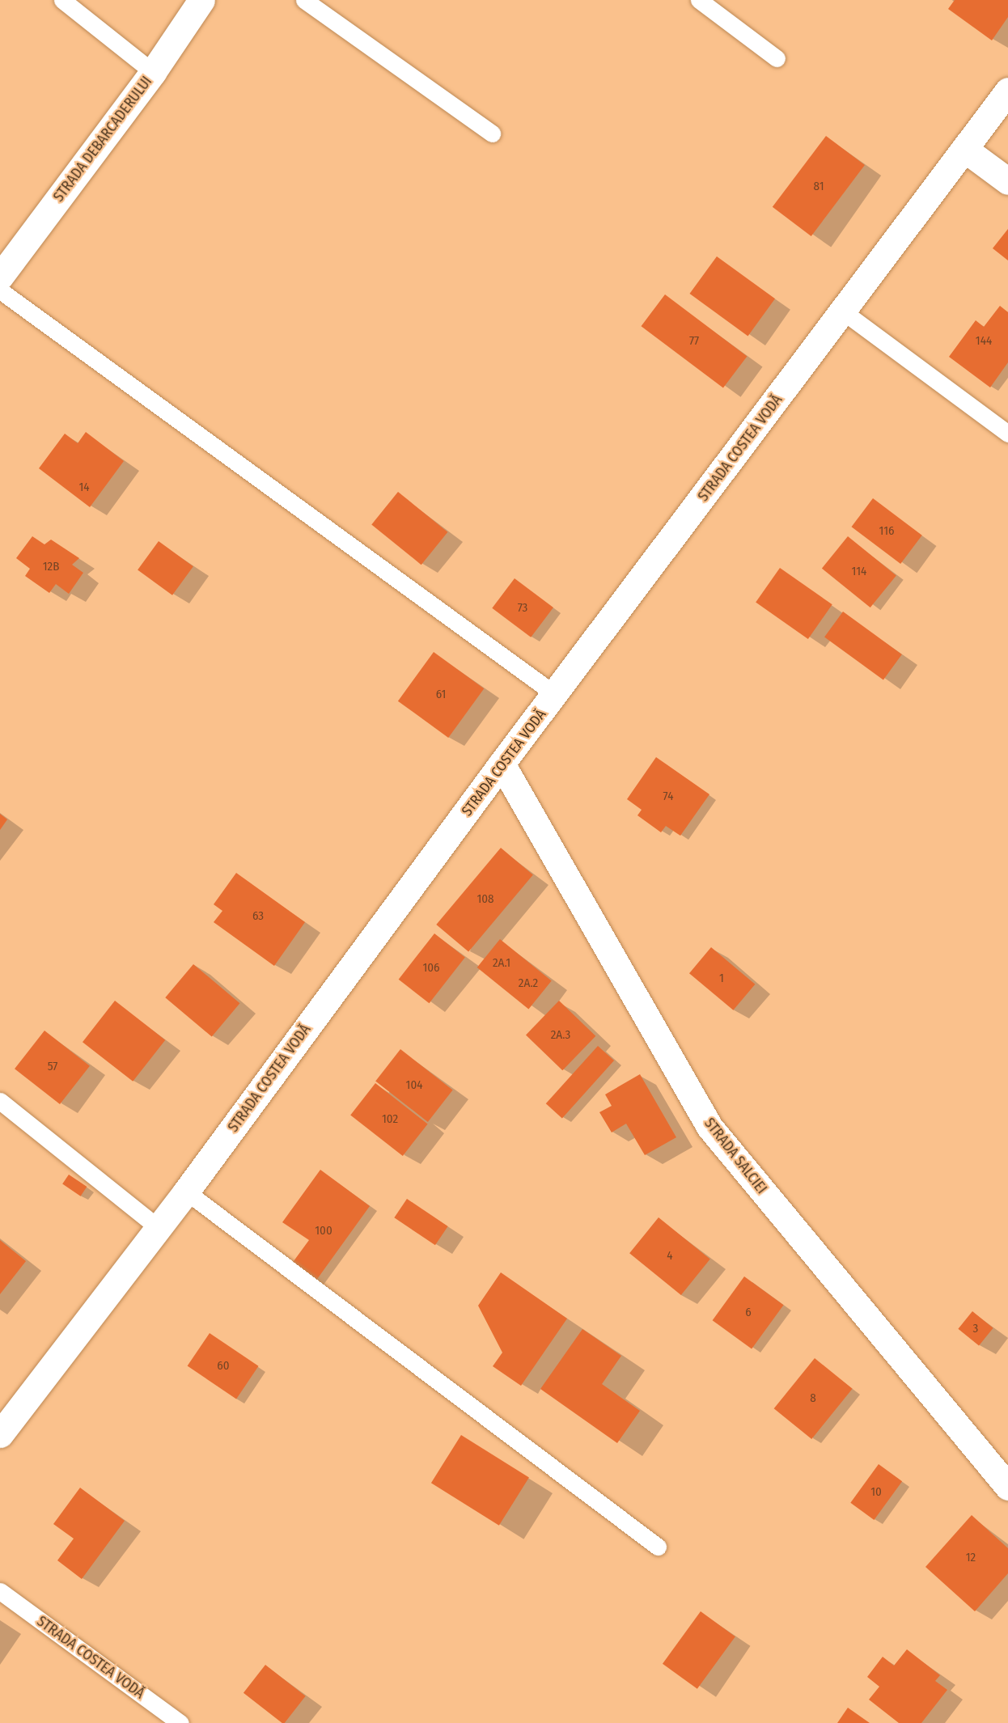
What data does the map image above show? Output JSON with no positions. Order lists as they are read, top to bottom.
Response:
{
  "streets": {
    "street": ["STRADA DEBARCADERULUI", "STRADA COSTEA VODĂ", "STRADA SALCIEI"]
  },
  "crossings": [
    ["STRADA COSTEA VODĂ", "STRADA SALCIEI"]
  ],
  "house_numbers": [
    "81",
    "77",
    "144",
    "14",
    "116",
    "12B",
    "114",
    "73",
    "61",
    "74",
    "108",
    "63",
    "2A.1",
    "106",
    "1",
    "2A.2",
    "2A.3",
    "57",
    "104",
    "102",
    "100",
    "4",
    "6",
    "3",
    "60",
    "8",
    "10",
    "12"
  ]
}
